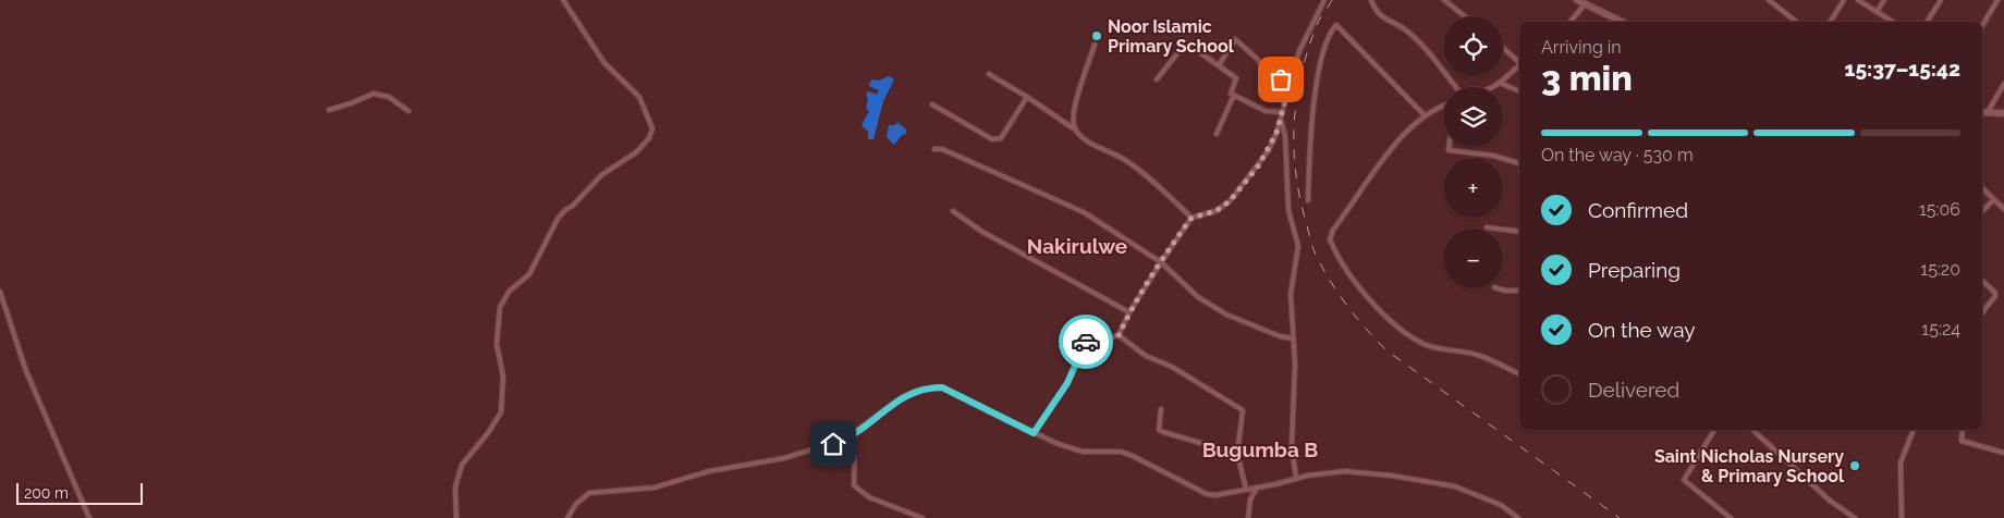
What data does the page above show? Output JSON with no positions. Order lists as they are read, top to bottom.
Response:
{
  "districts": ["Nakirulwe", "Bugumba B"],
  "places": ["Noor Islamic Primary School", "Saint Nicholas Nursery & Primary School"],
  "scale_bar": "200 m",
  "page": {
    "map_buttons": ["+", "−"],
    "heading": ["3 min", "Arriving in", "15:37–15:42"],
    "bar": "On the way · 530 m",
    "list": [
      ["Confirmed", "15:06"],
      ["Preparing", "15:20"],
      ["On the way", "15:24"],
      "Delivered"
    ],
    "scale": "200 m"
  }
}
